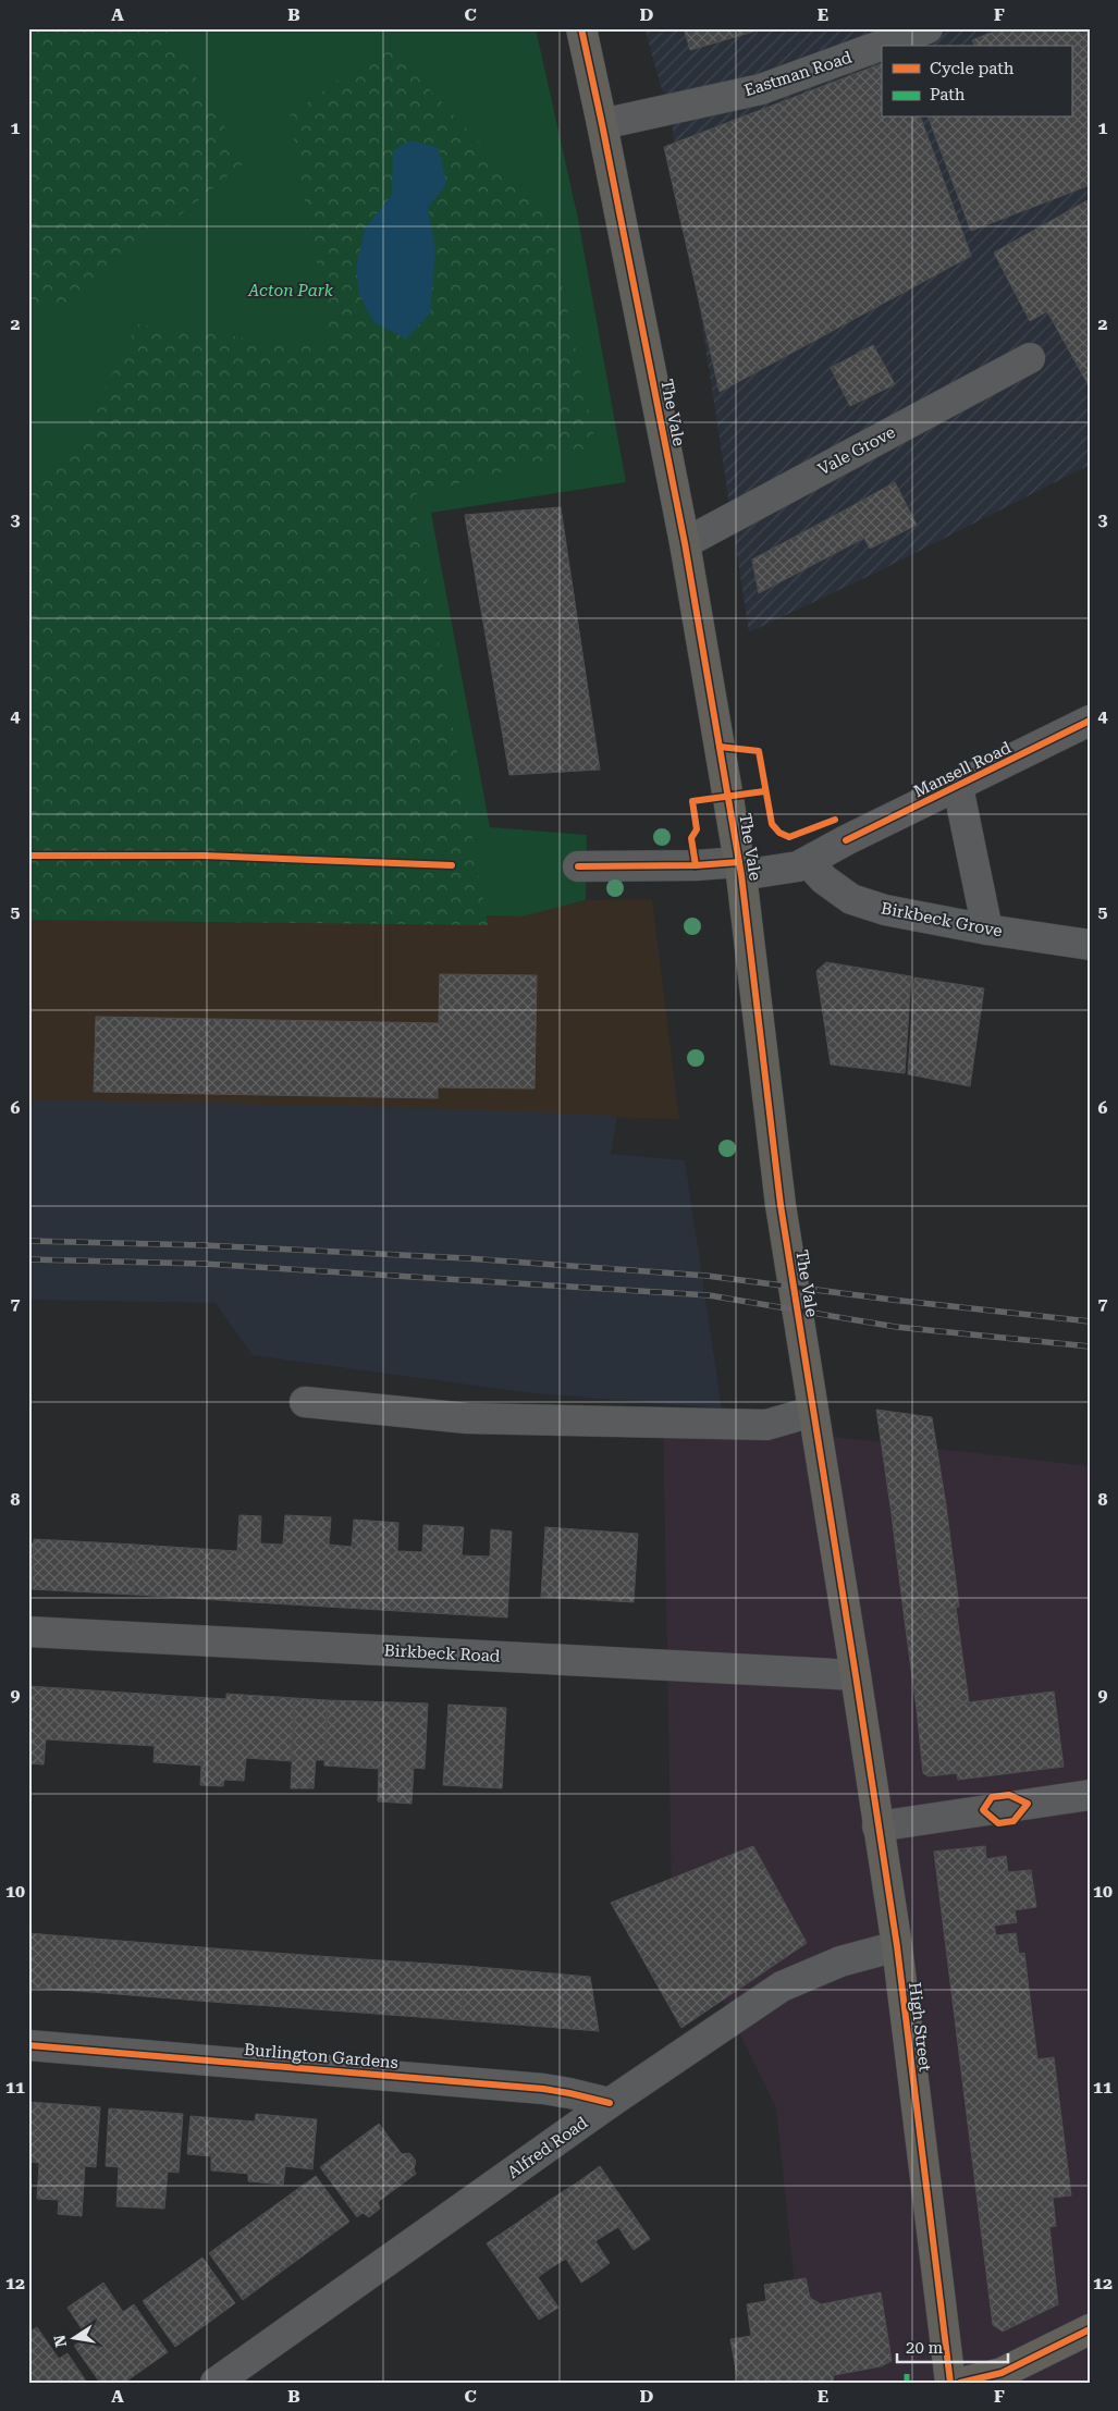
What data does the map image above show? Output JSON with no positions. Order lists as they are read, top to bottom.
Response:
{
  "streets": {
    "main road": ["The Vale", "High Street"],
    "street": [
      "Eastman Road",
      "Vale Grove",
      "Mansell Road",
      "Birkbeck Grove",
      "Birkbeck Road",
      "Burlington Gardens",
      "Alfred Road"
    ]
  },
  "crossings": [
    ["Eastman Road", "The Vale"],
    ["The Vale", "Vale Grove"],
    ["The Vale", "Mansell Road"],
    ["The Vale", "Birkbeck Road"],
    ["The Vale", "High Street"],
    ["Mansell Road", "Birkbeck Grove"],
    ["Birkbeck Road", "High Street"],
    ["High Street", "Alfred Road"],
    ["Burlington Gardens", "Alfred Road"]
  ],
  "parks": ["Acton Park"],
  "legend": ["Cycle path", "Path"],
  "scale_bar": "20 m",
  "north": "left",
  "grid": {
    "columns": [
      "A",
      "B",
      "C",
      "D",
      "E",
      "F"
    ],
    "rows": [
      "1",
      "2",
      "3",
      "4",
      "5",
      "6",
      "7",
      "8",
      "9",
      "10",
      "11",
      "12"
    ]
  }
}
